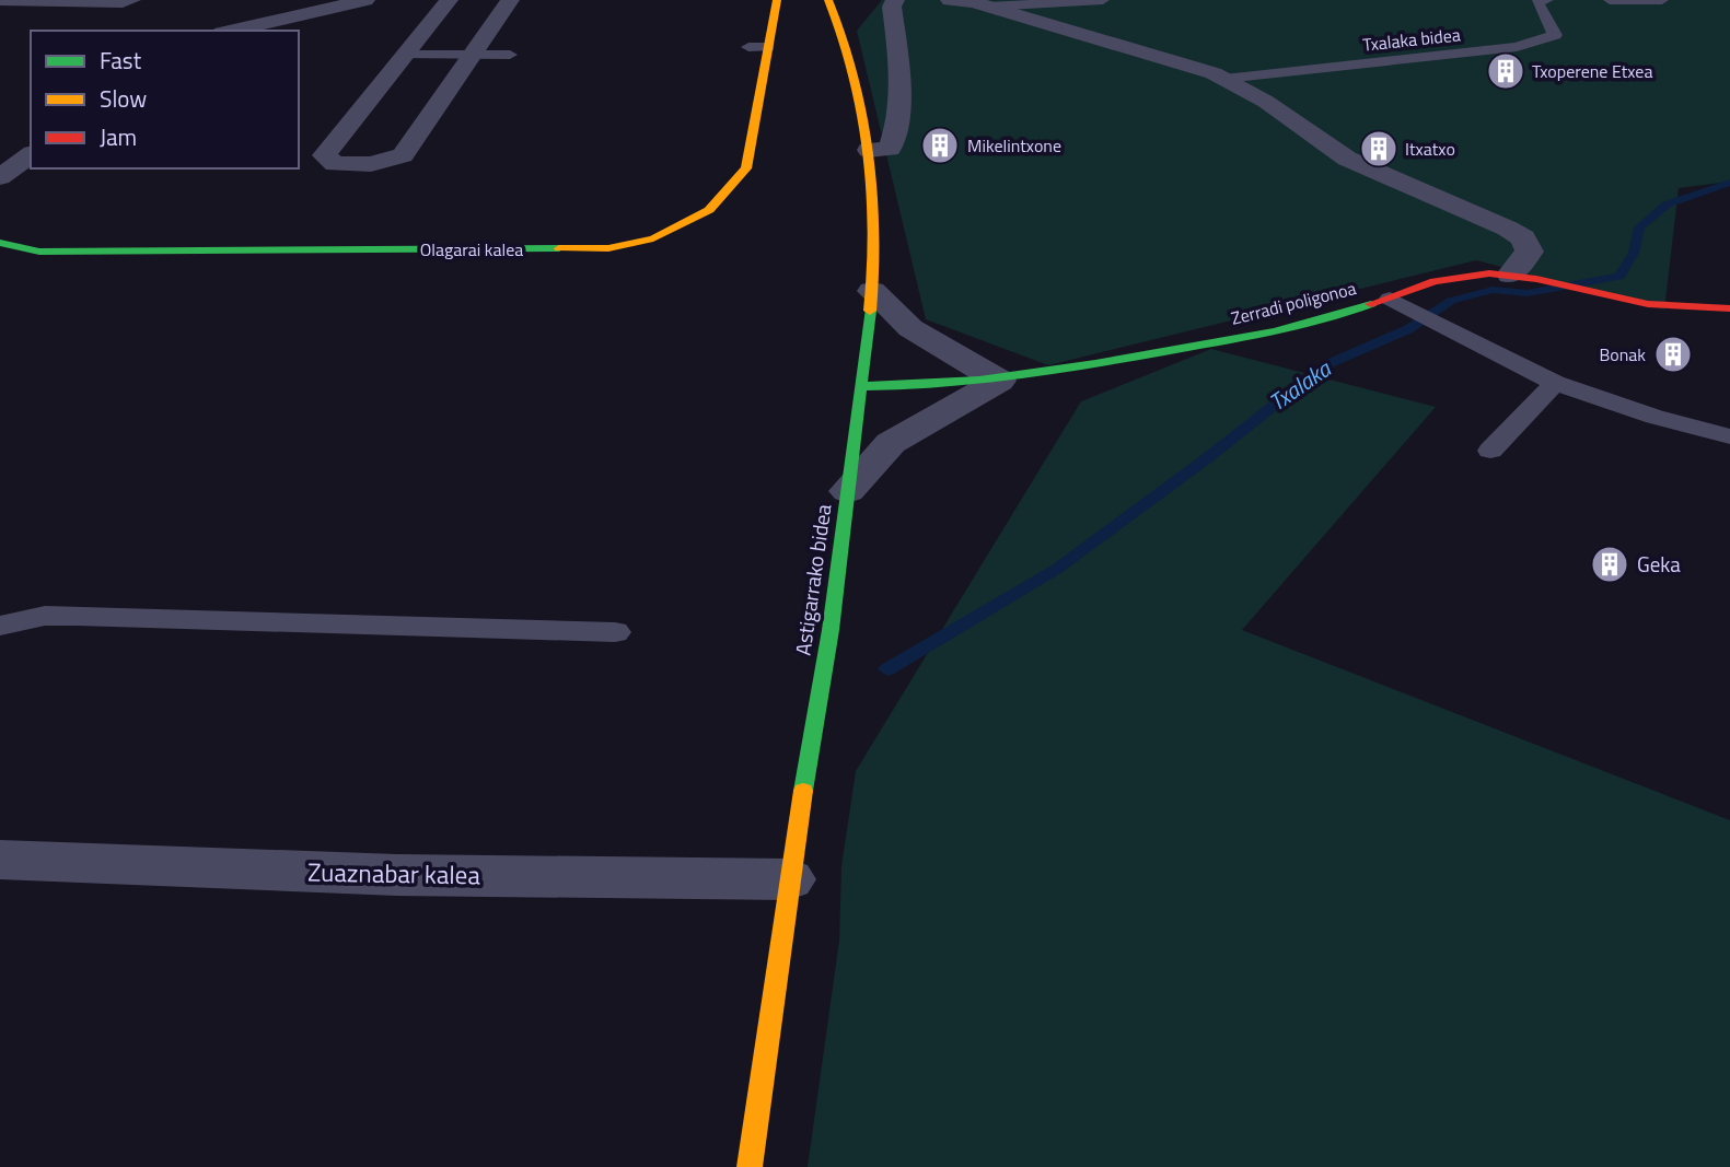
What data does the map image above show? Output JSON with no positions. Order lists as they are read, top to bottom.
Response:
{
  "streets": {
    "street": [
      "Olagarai kalea",
      "Zerradi poligonoa",
      "Astigarrako bidea",
      "Zuaznabar kalea"
    ],
    "lane": ["Txalaka bidea"]
  },
  "crossings": [
    ["Zerradi poligonoa", "Astigarrako bidea"],
    ["Astigarrako bidea", "Zuaznabar kalea"]
  ],
  "water": ["Txalaka"],
  "places": {
    "building": [
      "Txoperene Etxea",
      "Mikelintxone",
      "Itxatxo",
      "Bonak",
      "Geka"
    ]
  },
  "legend": ["Fast", "Slow", "Jam"]
}
